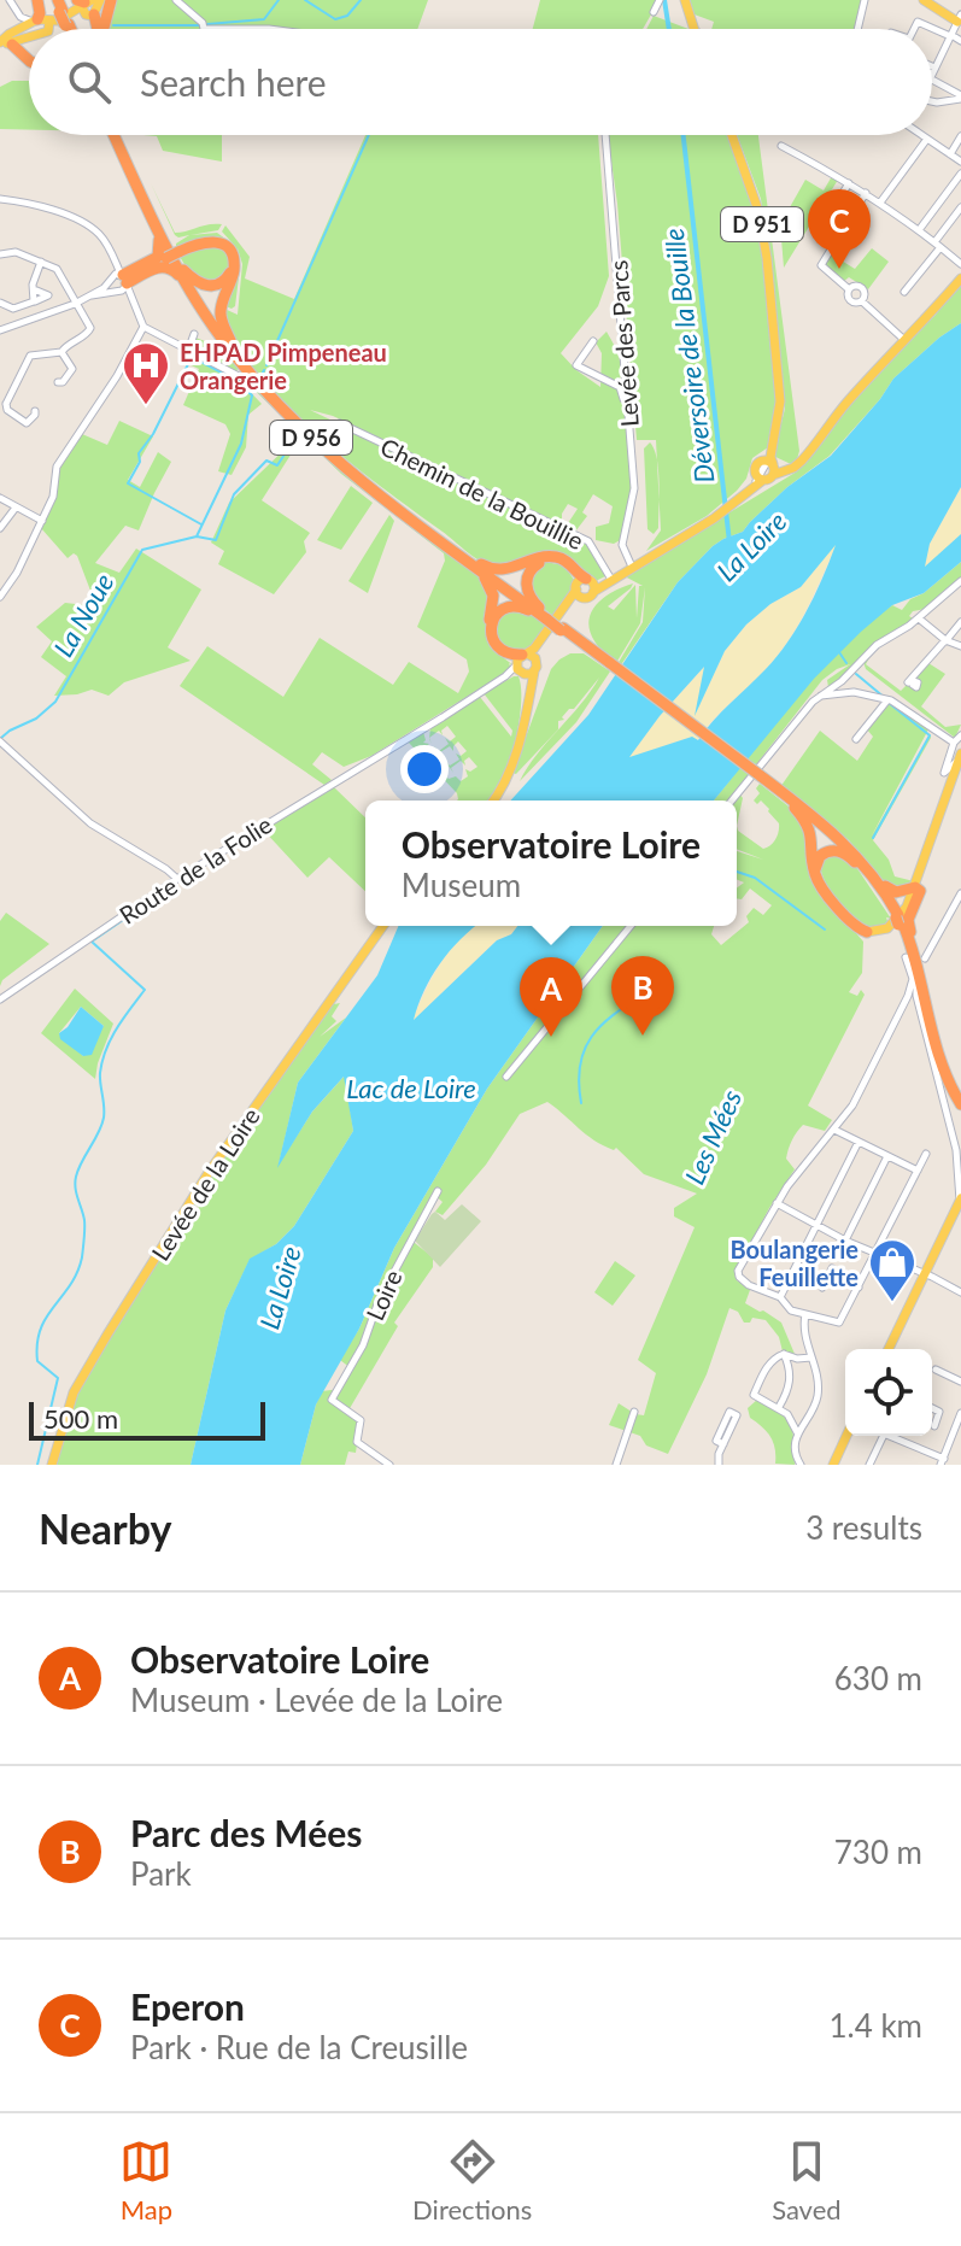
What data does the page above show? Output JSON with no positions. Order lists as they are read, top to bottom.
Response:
{
  "streets": {
    "highway": ["D 956"],
    "main road": ["D 951", "Levée de la Loire"],
    "street": [
      "Levée des Parcs",
      "Chemin de la Bouillie",
      "Route de la Folie",
      "Loire"
    ]
  },
  "crossings": [
    ["D 956", "Route de la Folie"]
  ],
  "water": [
    "Déversoire de la Bouille",
    "La Loire",
    "La Noue",
    "Lac de Loire",
    "Les Mées"
  ],
  "places": {
    "hospital": ["EHPAD Pimpeneau Orangerie"],
    "shop": ["Boulangerie Feuillette"]
  },
  "scale_bar": "500 m",
  "page": {
    "search": "Search here",
    "pins": ["C", "B", "A"],
    "popup": ["Observatoire Loire", "Museum"],
    "scale": "500 m",
    "heading": ["Nearby", "3 results"],
    "list": [
      {
        "mark": "A",
        "name": "Observatoire Loire",
        "note": "Museum · Levée de la Loire",
        "value": "630 m"
      },
      {
        "mark": "B",
        "name": "Parc des Mées",
        "note": "Park",
        "value": "730 m"
      },
      {
        "mark": "C",
        "name": "Eperon",
        "note": "Park · Rue de la Creusille",
        "value": "1.4 km"
      }
    ],
    "nav": ["Map", "Directions", "Saved"]
  }
}
